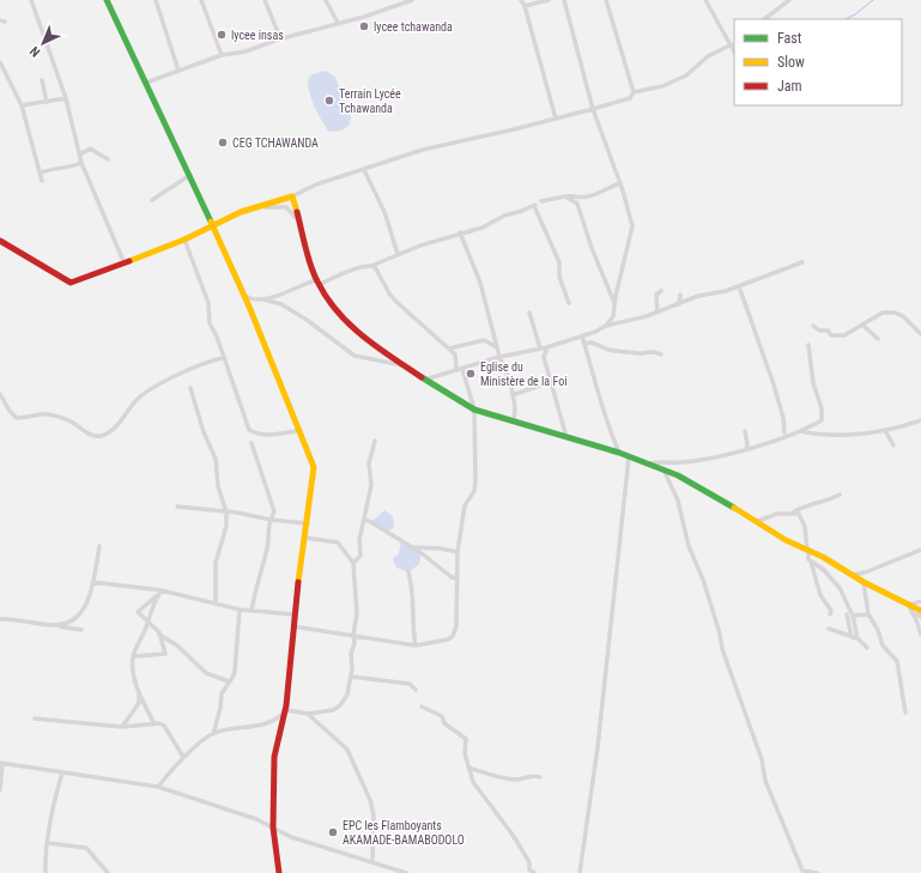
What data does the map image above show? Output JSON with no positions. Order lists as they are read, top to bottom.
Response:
{
  "places": [
    "lycee tchawanda",
    "lycee insas",
    "Terrain Lycée Tchawanda",
    "CEG TCHAWANDA",
    "Eglise du Ministère de la Foi",
    "EPC les Flamboyants AKAMADE-BAMABODOLO"
  ],
  "legend": ["Fast", "Slow", "Jam"],
  "north": "bottom left"
}
